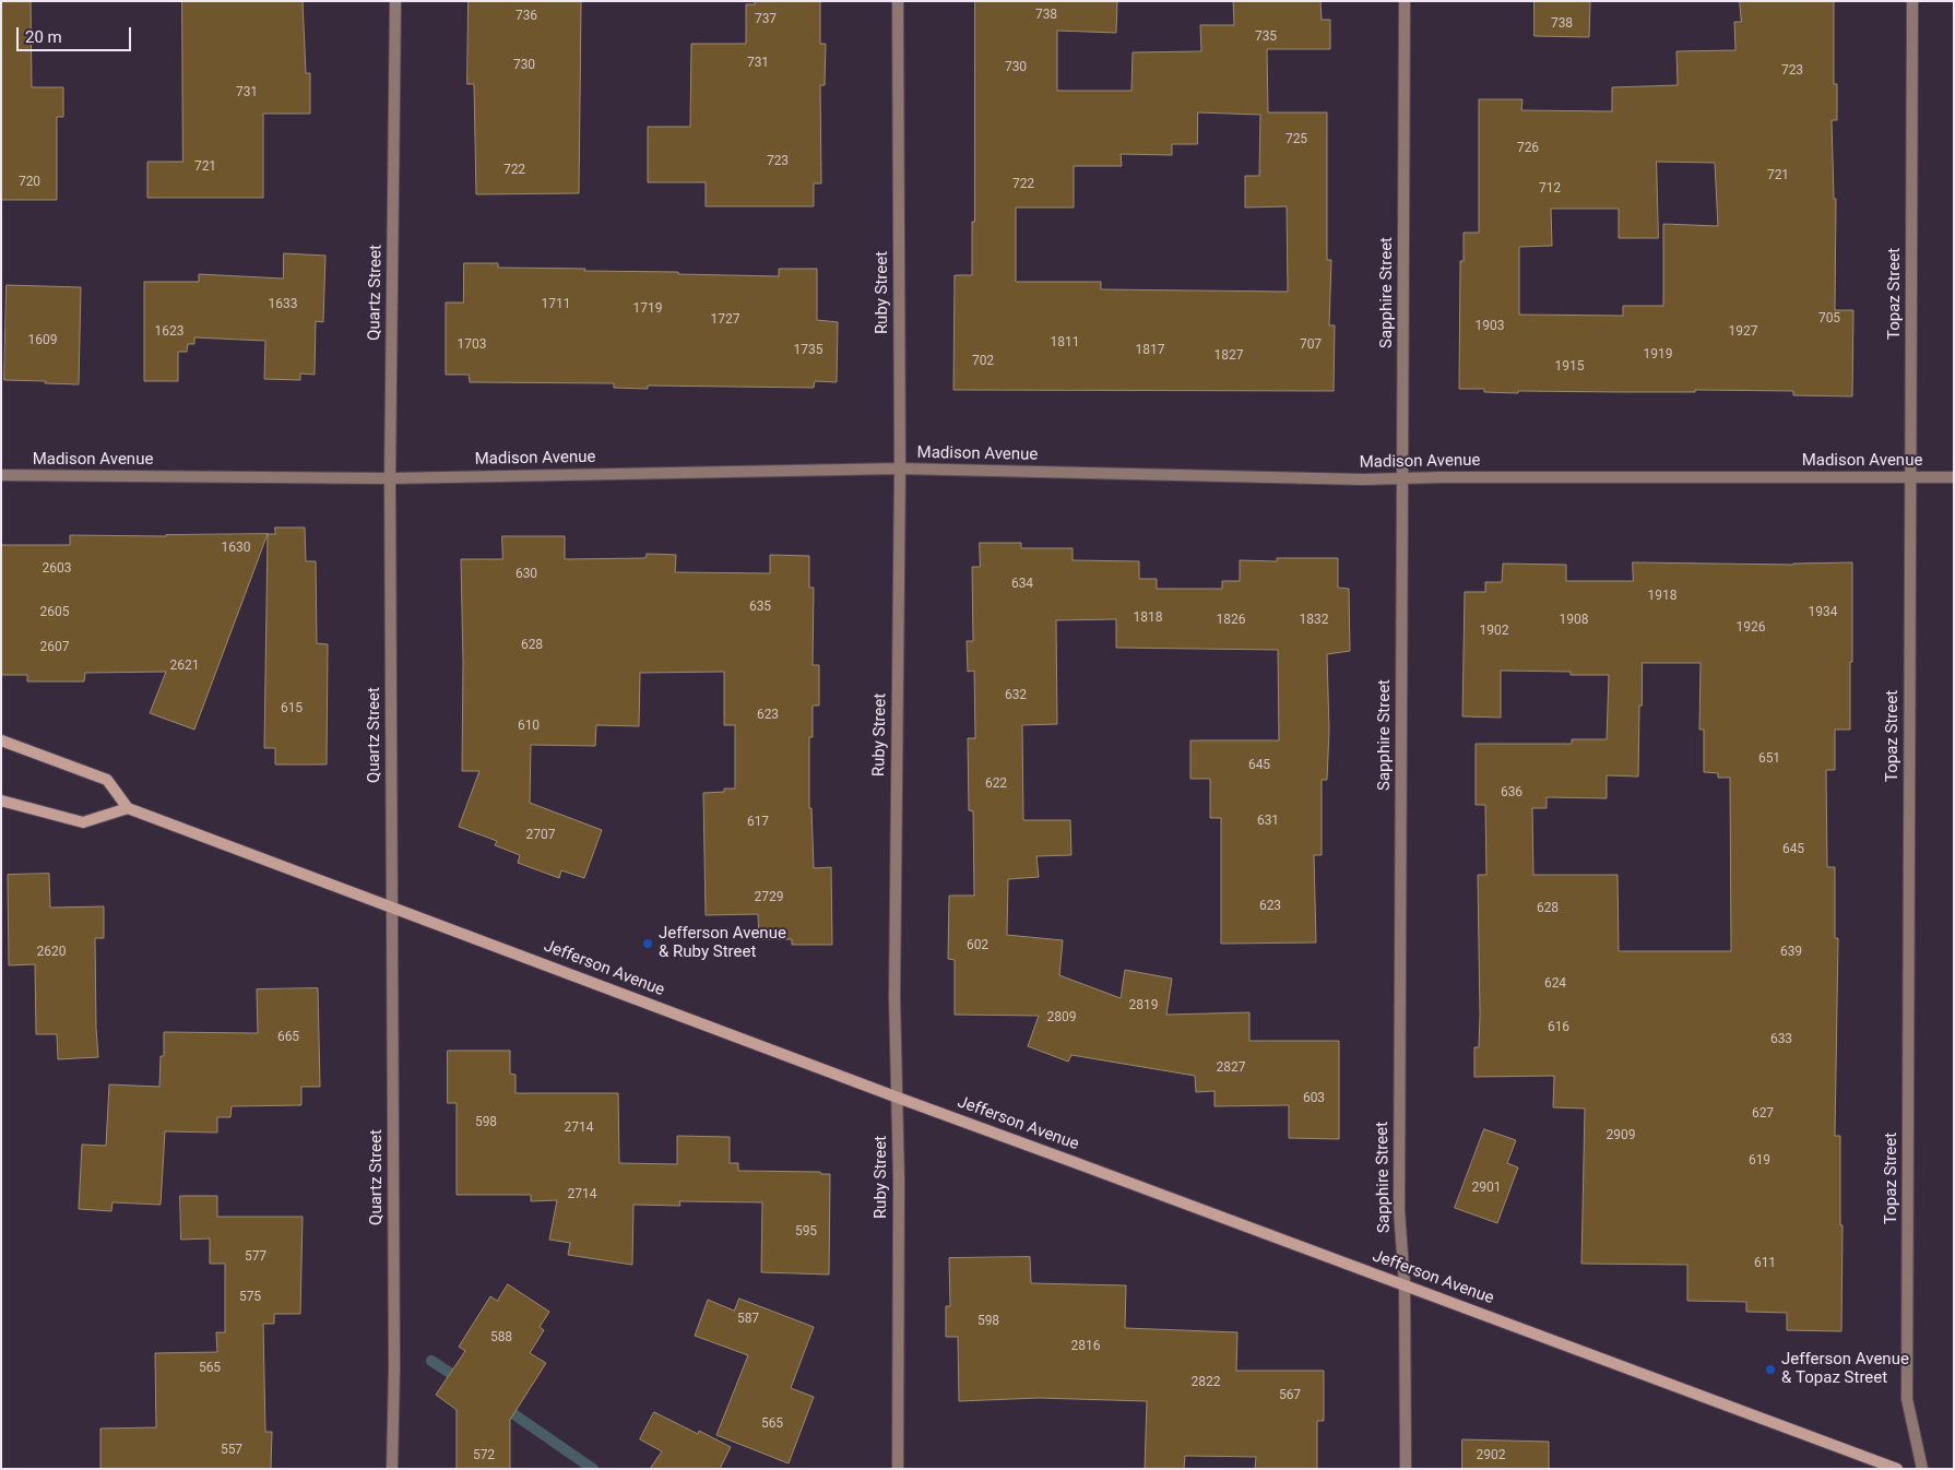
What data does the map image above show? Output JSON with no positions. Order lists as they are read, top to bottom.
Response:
{
  "streets": {
    "main road": ["Jefferson Avenue"],
    "street": [
      "Quartz Street",
      "Ruby Street",
      "Sapphire Street",
      "Topaz Street",
      "Madison Avenue"
    ]
  },
  "crossings": [
    ["Quartz Street", "Madison Avenue"],
    ["Quartz Street", "Jefferson Avenue"],
    ["Ruby Street", "Madison Avenue"],
    ["Ruby Street", "Jefferson Avenue"],
    ["Sapphire Street", "Madison Avenue"],
    ["Sapphire Street", "Jefferson Avenue"],
    ["Topaz Street", "Madison Avenue"]
  ],
  "places": ["Jefferson Avenue & Ruby Street", "Jefferson Avenue & Topaz Street"],
  "house_numbers": [
    "738",
    "736",
    "737",
    "738",
    "735",
    "731",
    "730",
    "730",
    "723",
    "731",
    "725",
    "726",
    "723",
    "721",
    "722",
    "721",
    "720",
    "722",
    "712",
    "1633",
    "1711",
    "1719",
    "705",
    "1727",
    "1903",
    "1623",
    "1927",
    "1609",
    "1811",
    "1703",
    "707",
    "1735",
    "1817",
    "1919",
    "1827",
    "702",
    "1915",
    "1630",
    "2603",
    "630",
    "634",
    "1918",
    "635",
    "2605",
    "1934",
    "1818",
    "1826",
    "1832",
    "1908",
    "1926",
    "1902",
    "628",
    "2607",
    "2621",
    "632",
    "615",
    "623",
    "610",
    "651",
    "645",
    "622",
    "636",
    "631",
    "617",
    "2707",
    "645",
    "2729",
    "623",
    "628",
    "602",
    "2620",
    "639",
    "624",
    "2819",
    "2809",
    "616",
    "665",
    "633",
    "2827",
    "603",
    "627",
    "598",
    "2714",
    "2909",
    "619",
    "2901",
    "2714",
    "595",
    "577",
    "611",
    "575",
    "587",
    "598",
    "588",
    "2816",
    "565",
    "2822",
    "567",
    "565",
    "557",
    "572",
    "2902"
  ],
  "scale_bar": "20 m"
}
